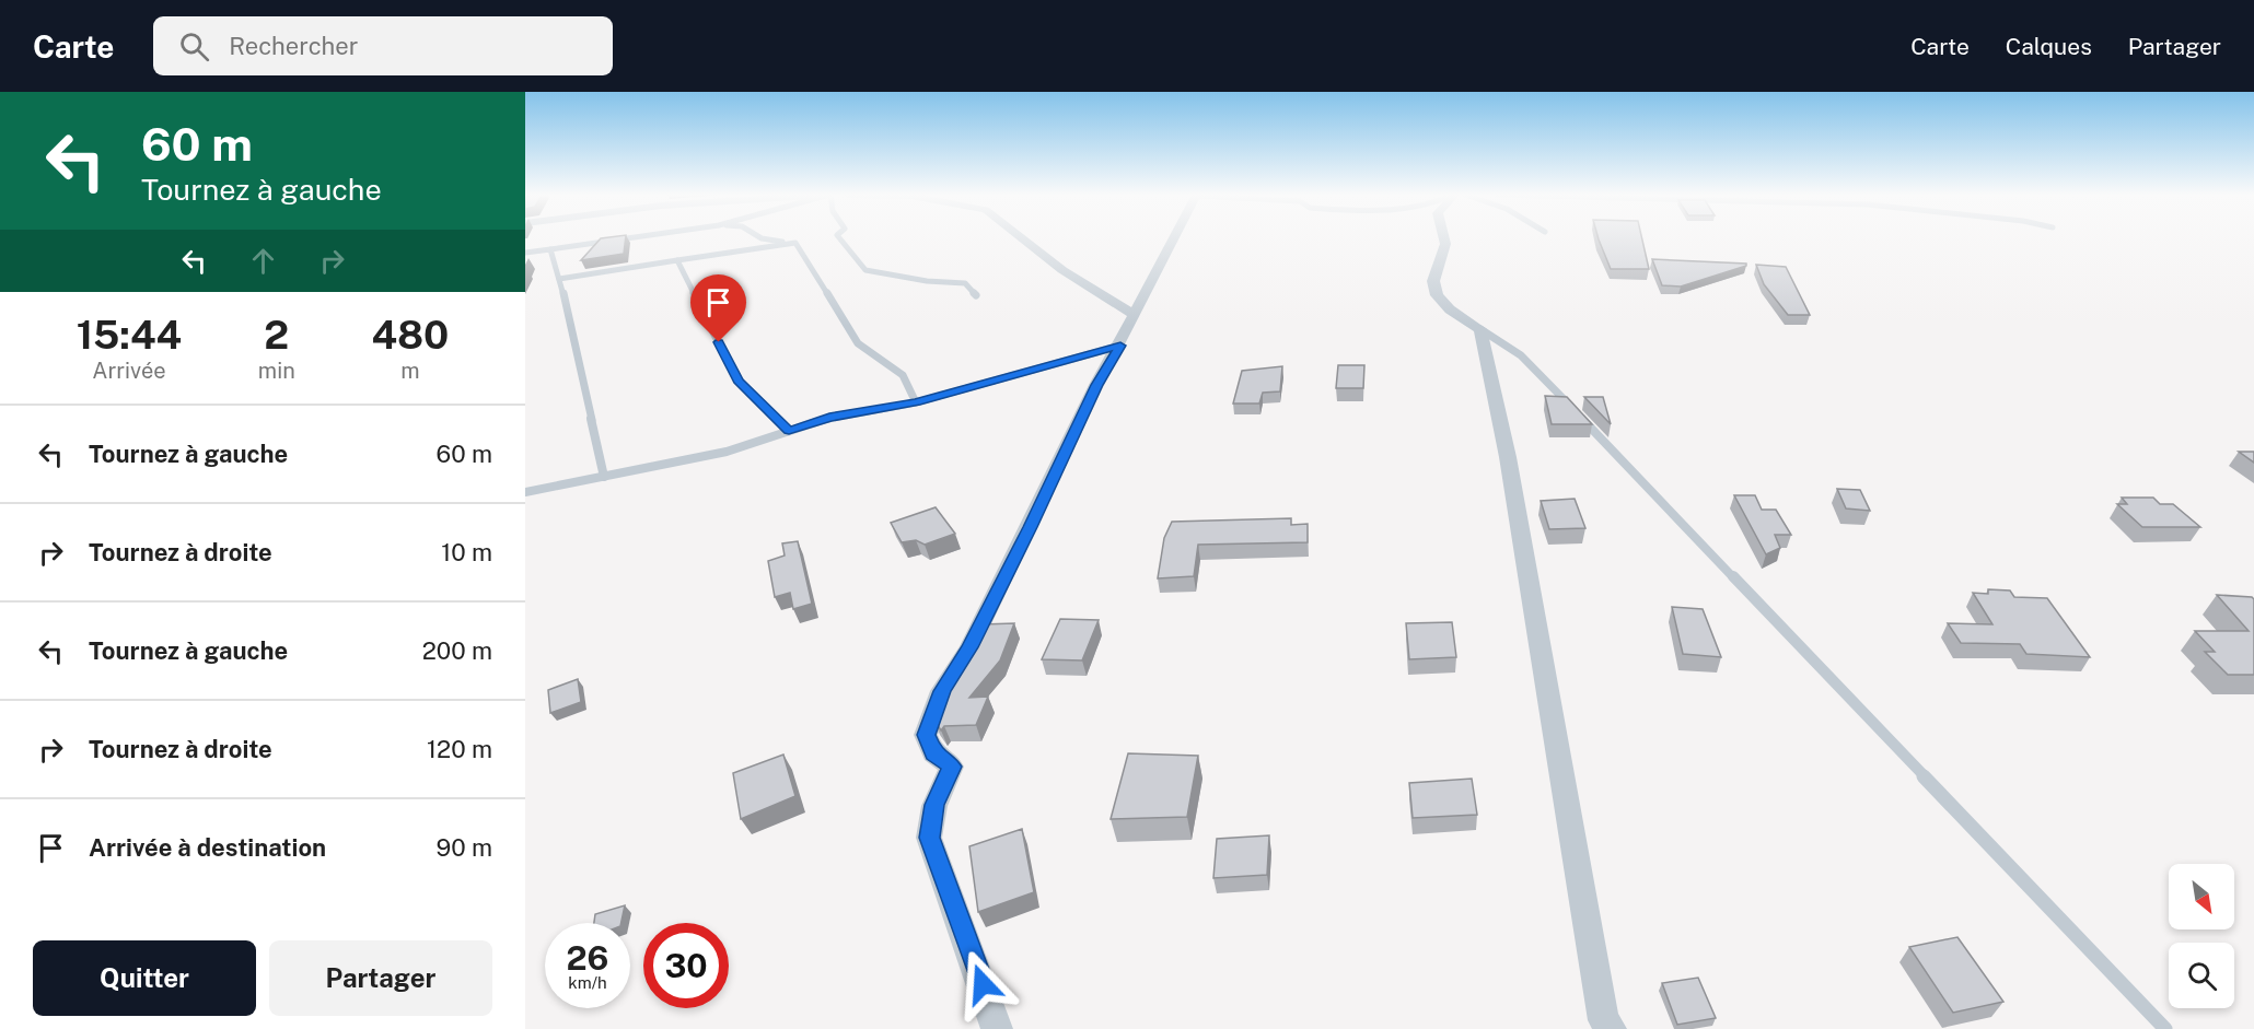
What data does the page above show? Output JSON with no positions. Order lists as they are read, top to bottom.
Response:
{
  "north": "bottom right",
  "page": {
    "header": "Carte",
    "search": "Rechercher",
    "nav": ["Carte", "Calques", "Partager"],
    "turn": ["60 m", "Tournez à gauche"],
    "eta": [
      "15:44",
      "Arrivée",
      "2",
      "min",
      "480",
      "m"
    ],
    "list": [
      {
        "name": "Tournez à gauche",
        "value": "60 m"
      },
      {
        "name": "Tournez à droite",
        "value": "10 m"
      },
      {
        "name": "Tournez à gauche",
        "value": "200 m"
      },
      {
        "name": "Tournez à droite",
        "value": "120 m"
      },
      {
        "name": "Arrivée à destination",
        "value": "90 m"
      }
    ],
    "speed": "26 km/h",
    "limit": "30",
    "buttons": ["Quitter", "Partager"]
  }
}
